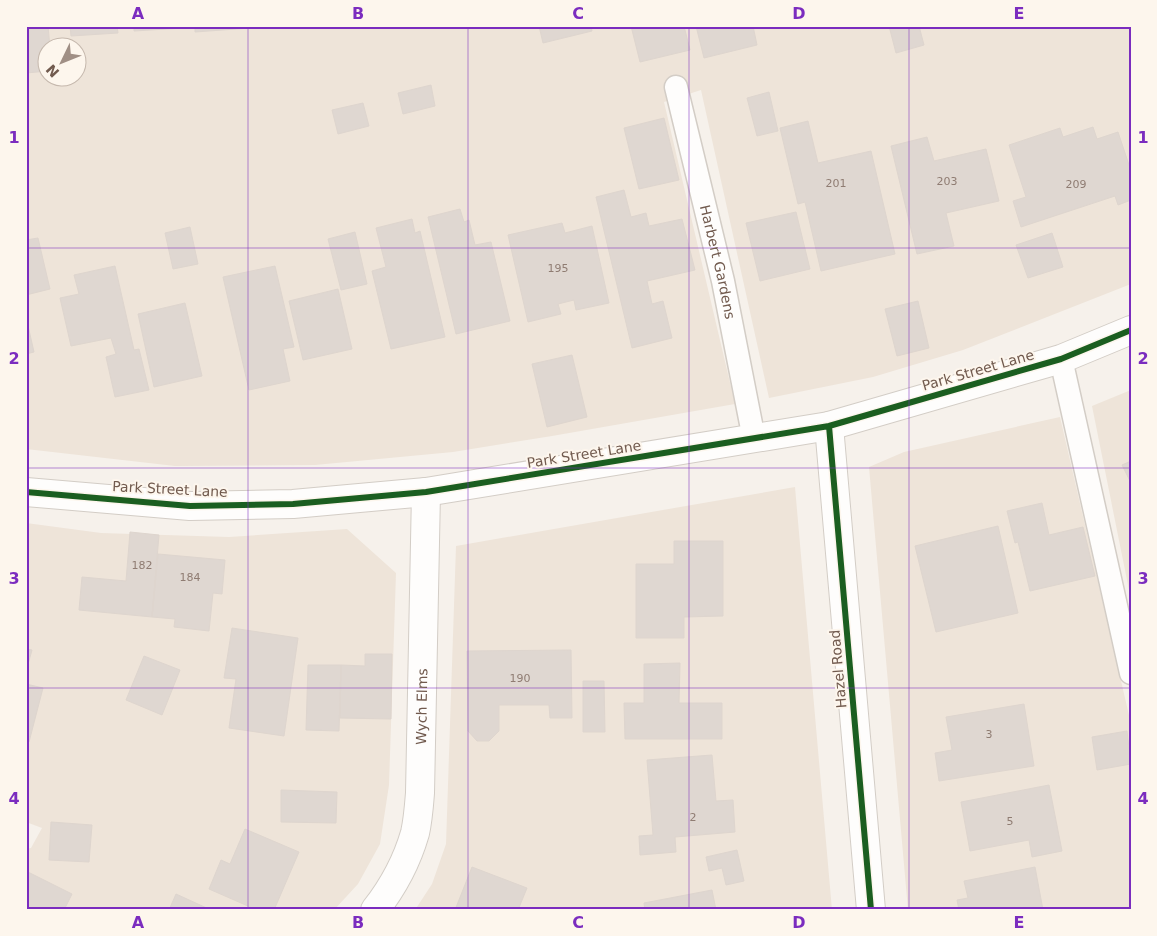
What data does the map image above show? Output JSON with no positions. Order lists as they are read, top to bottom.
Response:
{
  "streets": {
    "street": ["Park Street Lane", "Hazel Road", "Wych Elms"],
    "lane": ["Harbert Gardens"]
  },
  "crossings": [
    ["Harbert Gardens", "Park Street Lane"],
    ["Park Street Lane", "Hazel Road"],
    ["Park Street Lane", "Wych Elms"]
  ],
  "house_numbers": [
    "203",
    "201",
    "209",
    "195",
    "182",
    "184",
    "190",
    "3",
    "2",
    "5"
  ],
  "north": "bottom left",
  "grid": {
    "columns": [
      "A",
      "B",
      "C",
      "D",
      "E"
    ],
    "rows": [
      "1",
      "2",
      "3",
      "4"
    ]
  }
}
